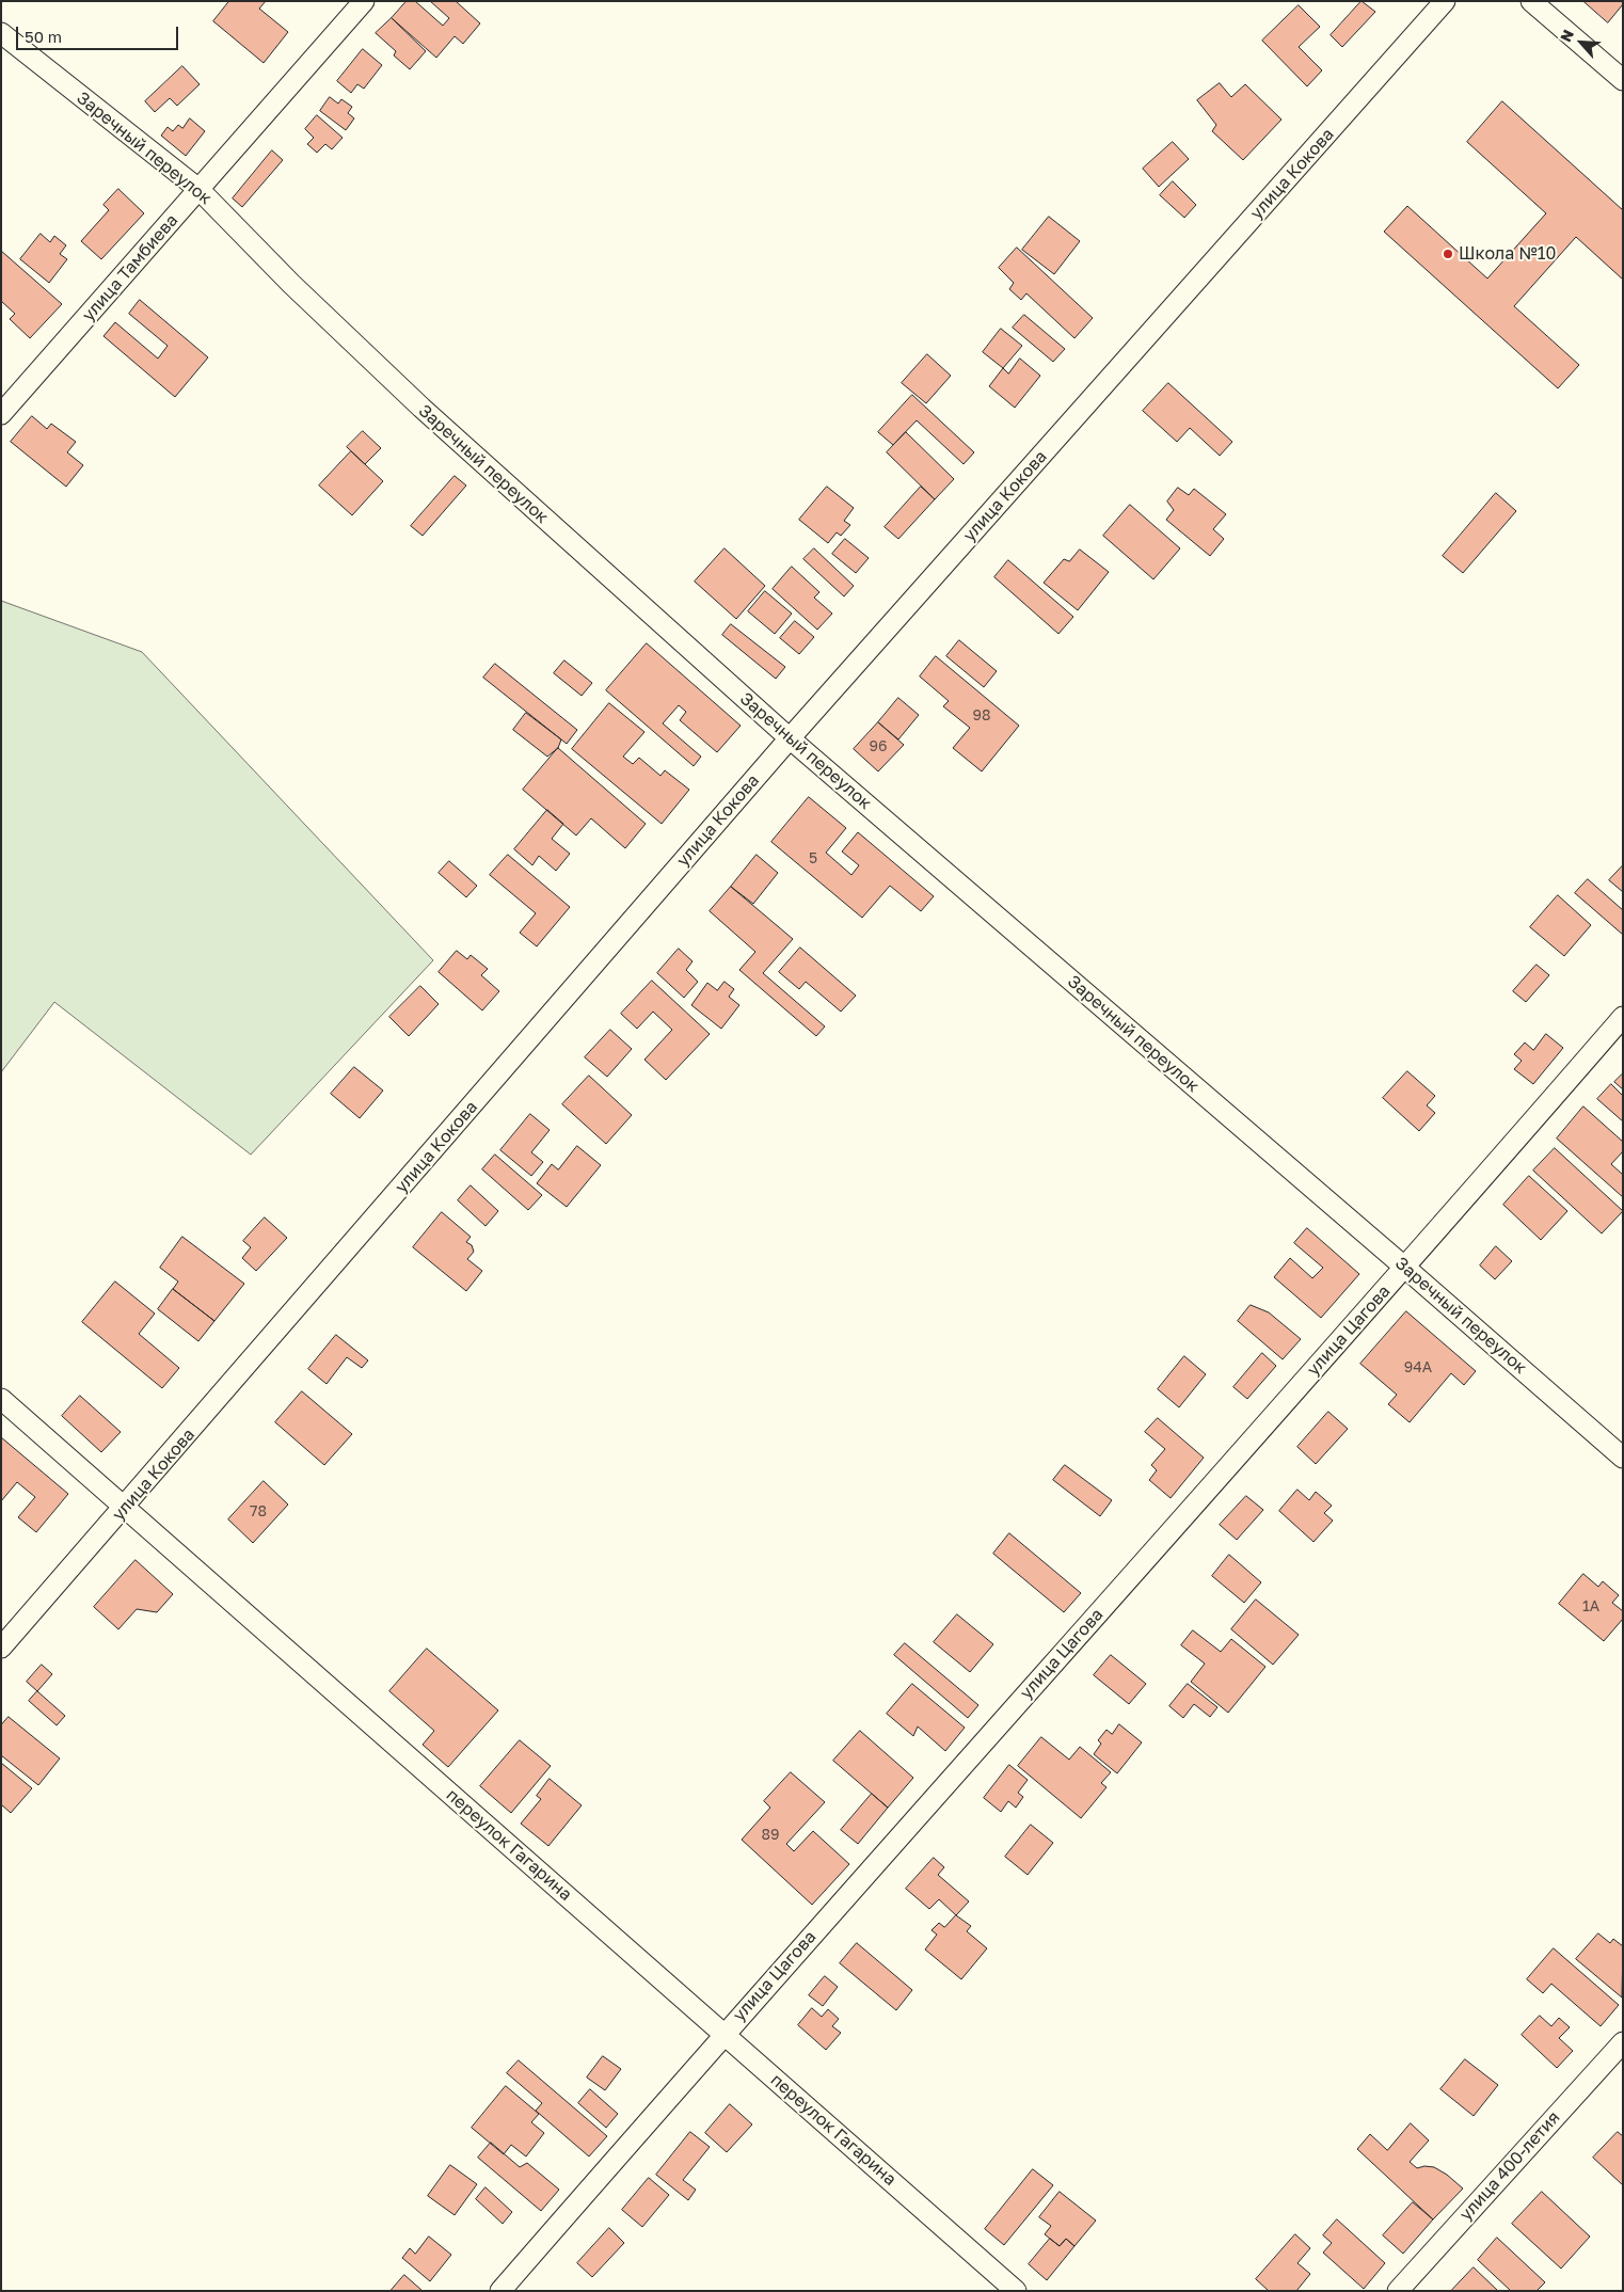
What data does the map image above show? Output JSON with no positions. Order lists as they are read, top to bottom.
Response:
{
  "streets": {
    "street": [
      "Заречный переулок",
      "улица Кокова",
      "улица Тамбиева",
      "улица Цагова",
      "переулок Гагарина",
      "улица 400-летия"
    ]
  },
  "crossings": [
    ["Заречный переулок", "улица Кокова"],
    ["Заречный переулок", "улица Тамбиева"],
    ["Заречный переулок", "улица Цагова"],
    ["улица Кокова", "переулок Гагарина"],
    ["улица Цагова", "переулок Гагарина"]
  ],
  "places": ["Школа №10"],
  "house_numbers": [
    "98",
    "96",
    "5",
    "94А",
    "78",
    "1А",
    "89"
  ],
  "scale_bar": "50 m",
  "north": "top left"
}
